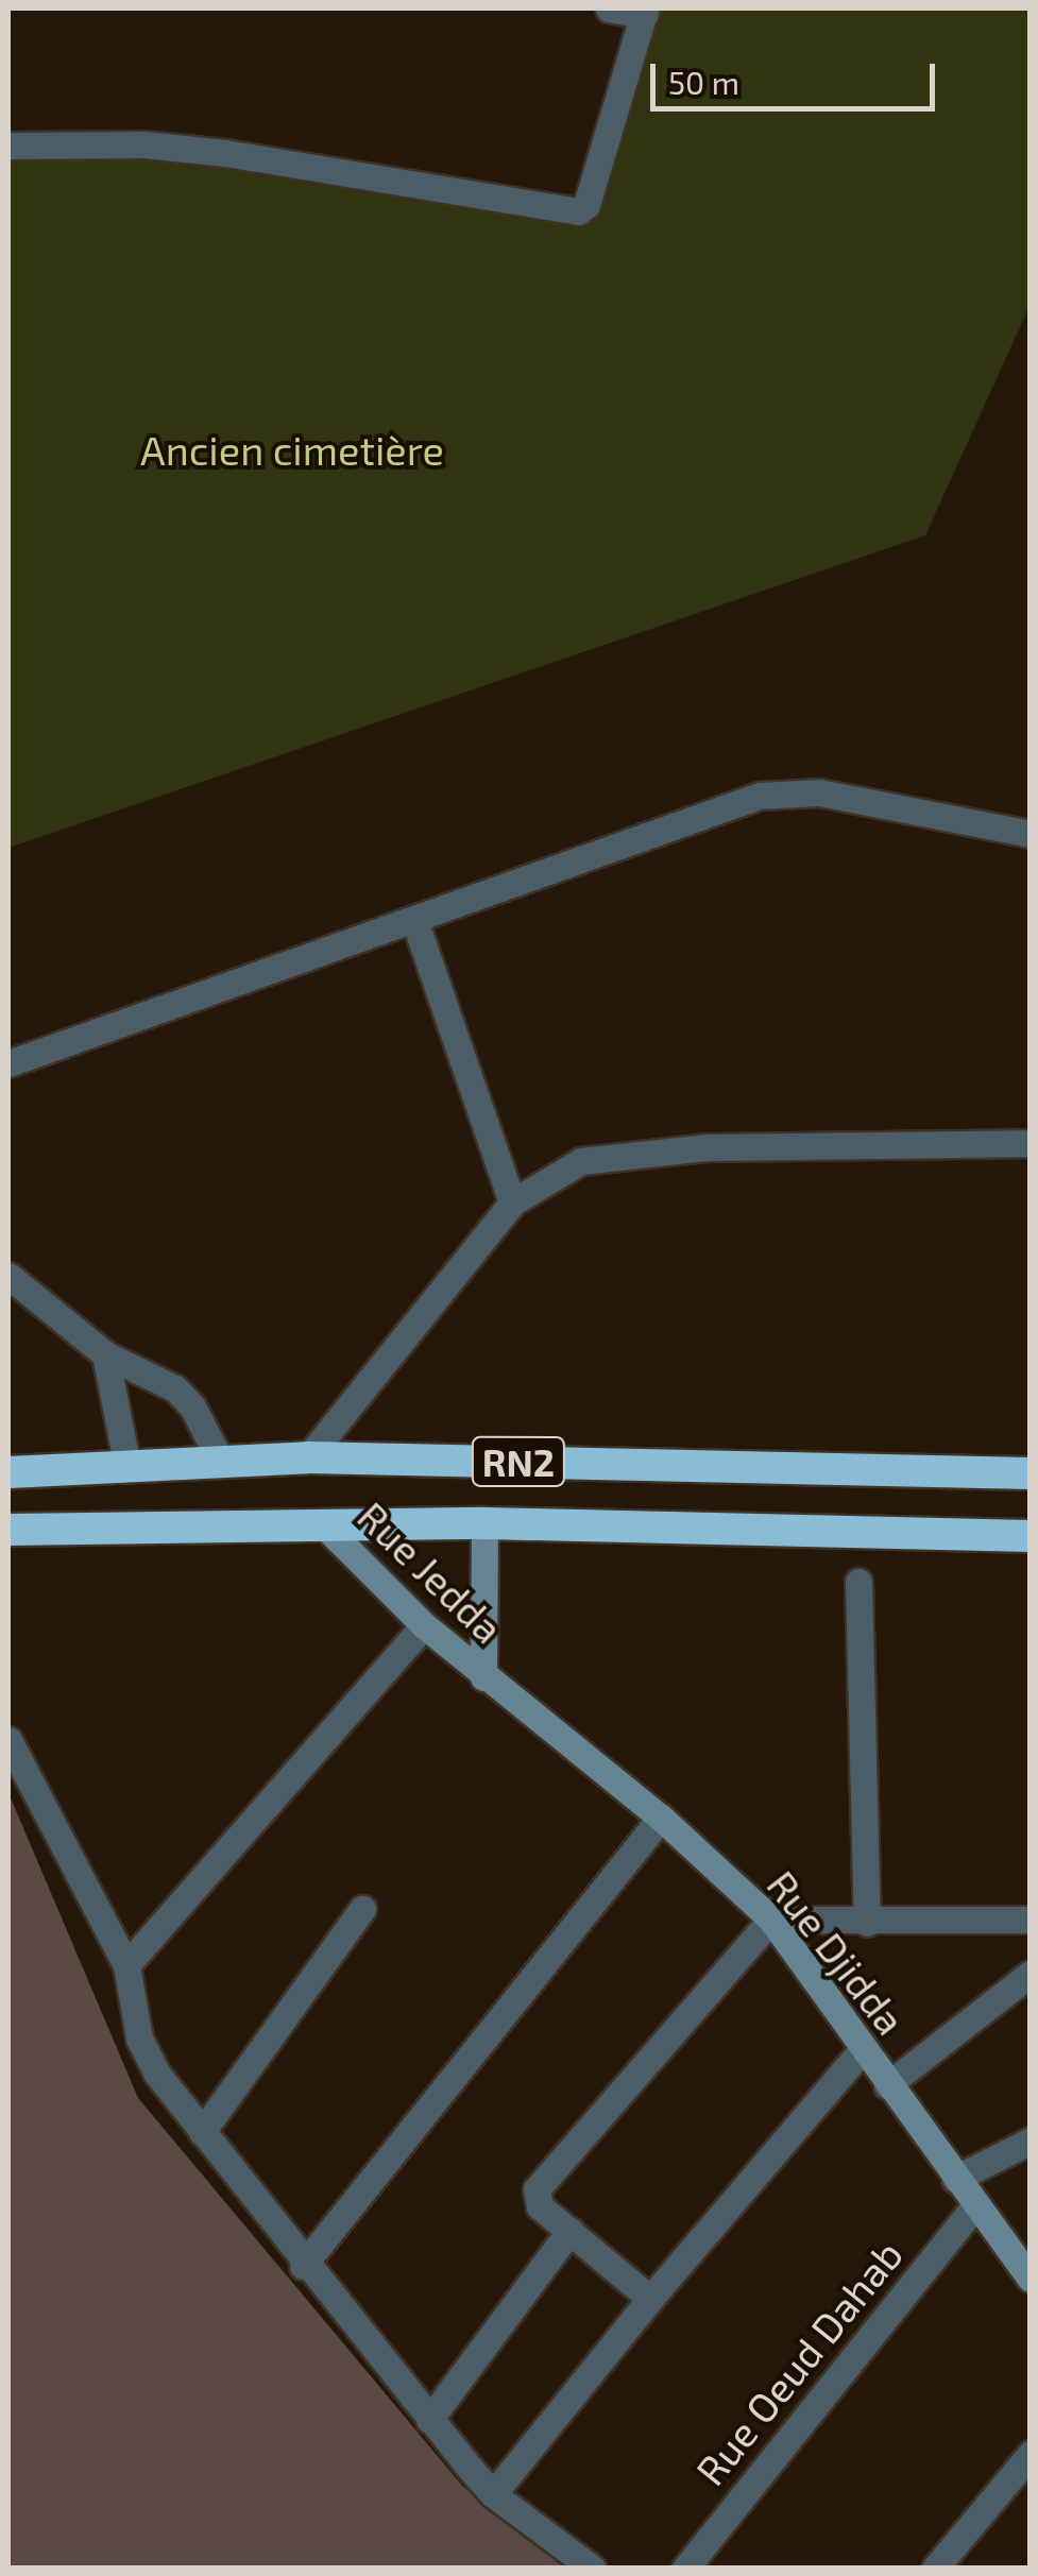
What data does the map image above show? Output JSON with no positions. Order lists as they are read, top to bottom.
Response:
{
  "streets": {
    "highway": ["RN2"],
    "street": ["Rue Jedda", "Rue Djidda", "Rue Oeud Dahab"]
  },
  "crossings": [
    ["RN2", "Rue Jedda"],
    ["Rue Jedda", "Rue Djidda"],
    ["Rue Djidda", "Rue Oeud Dahab"]
  ],
  "parks": ["Ancien cimetière"],
  "scale_bar": "50 m"
}
